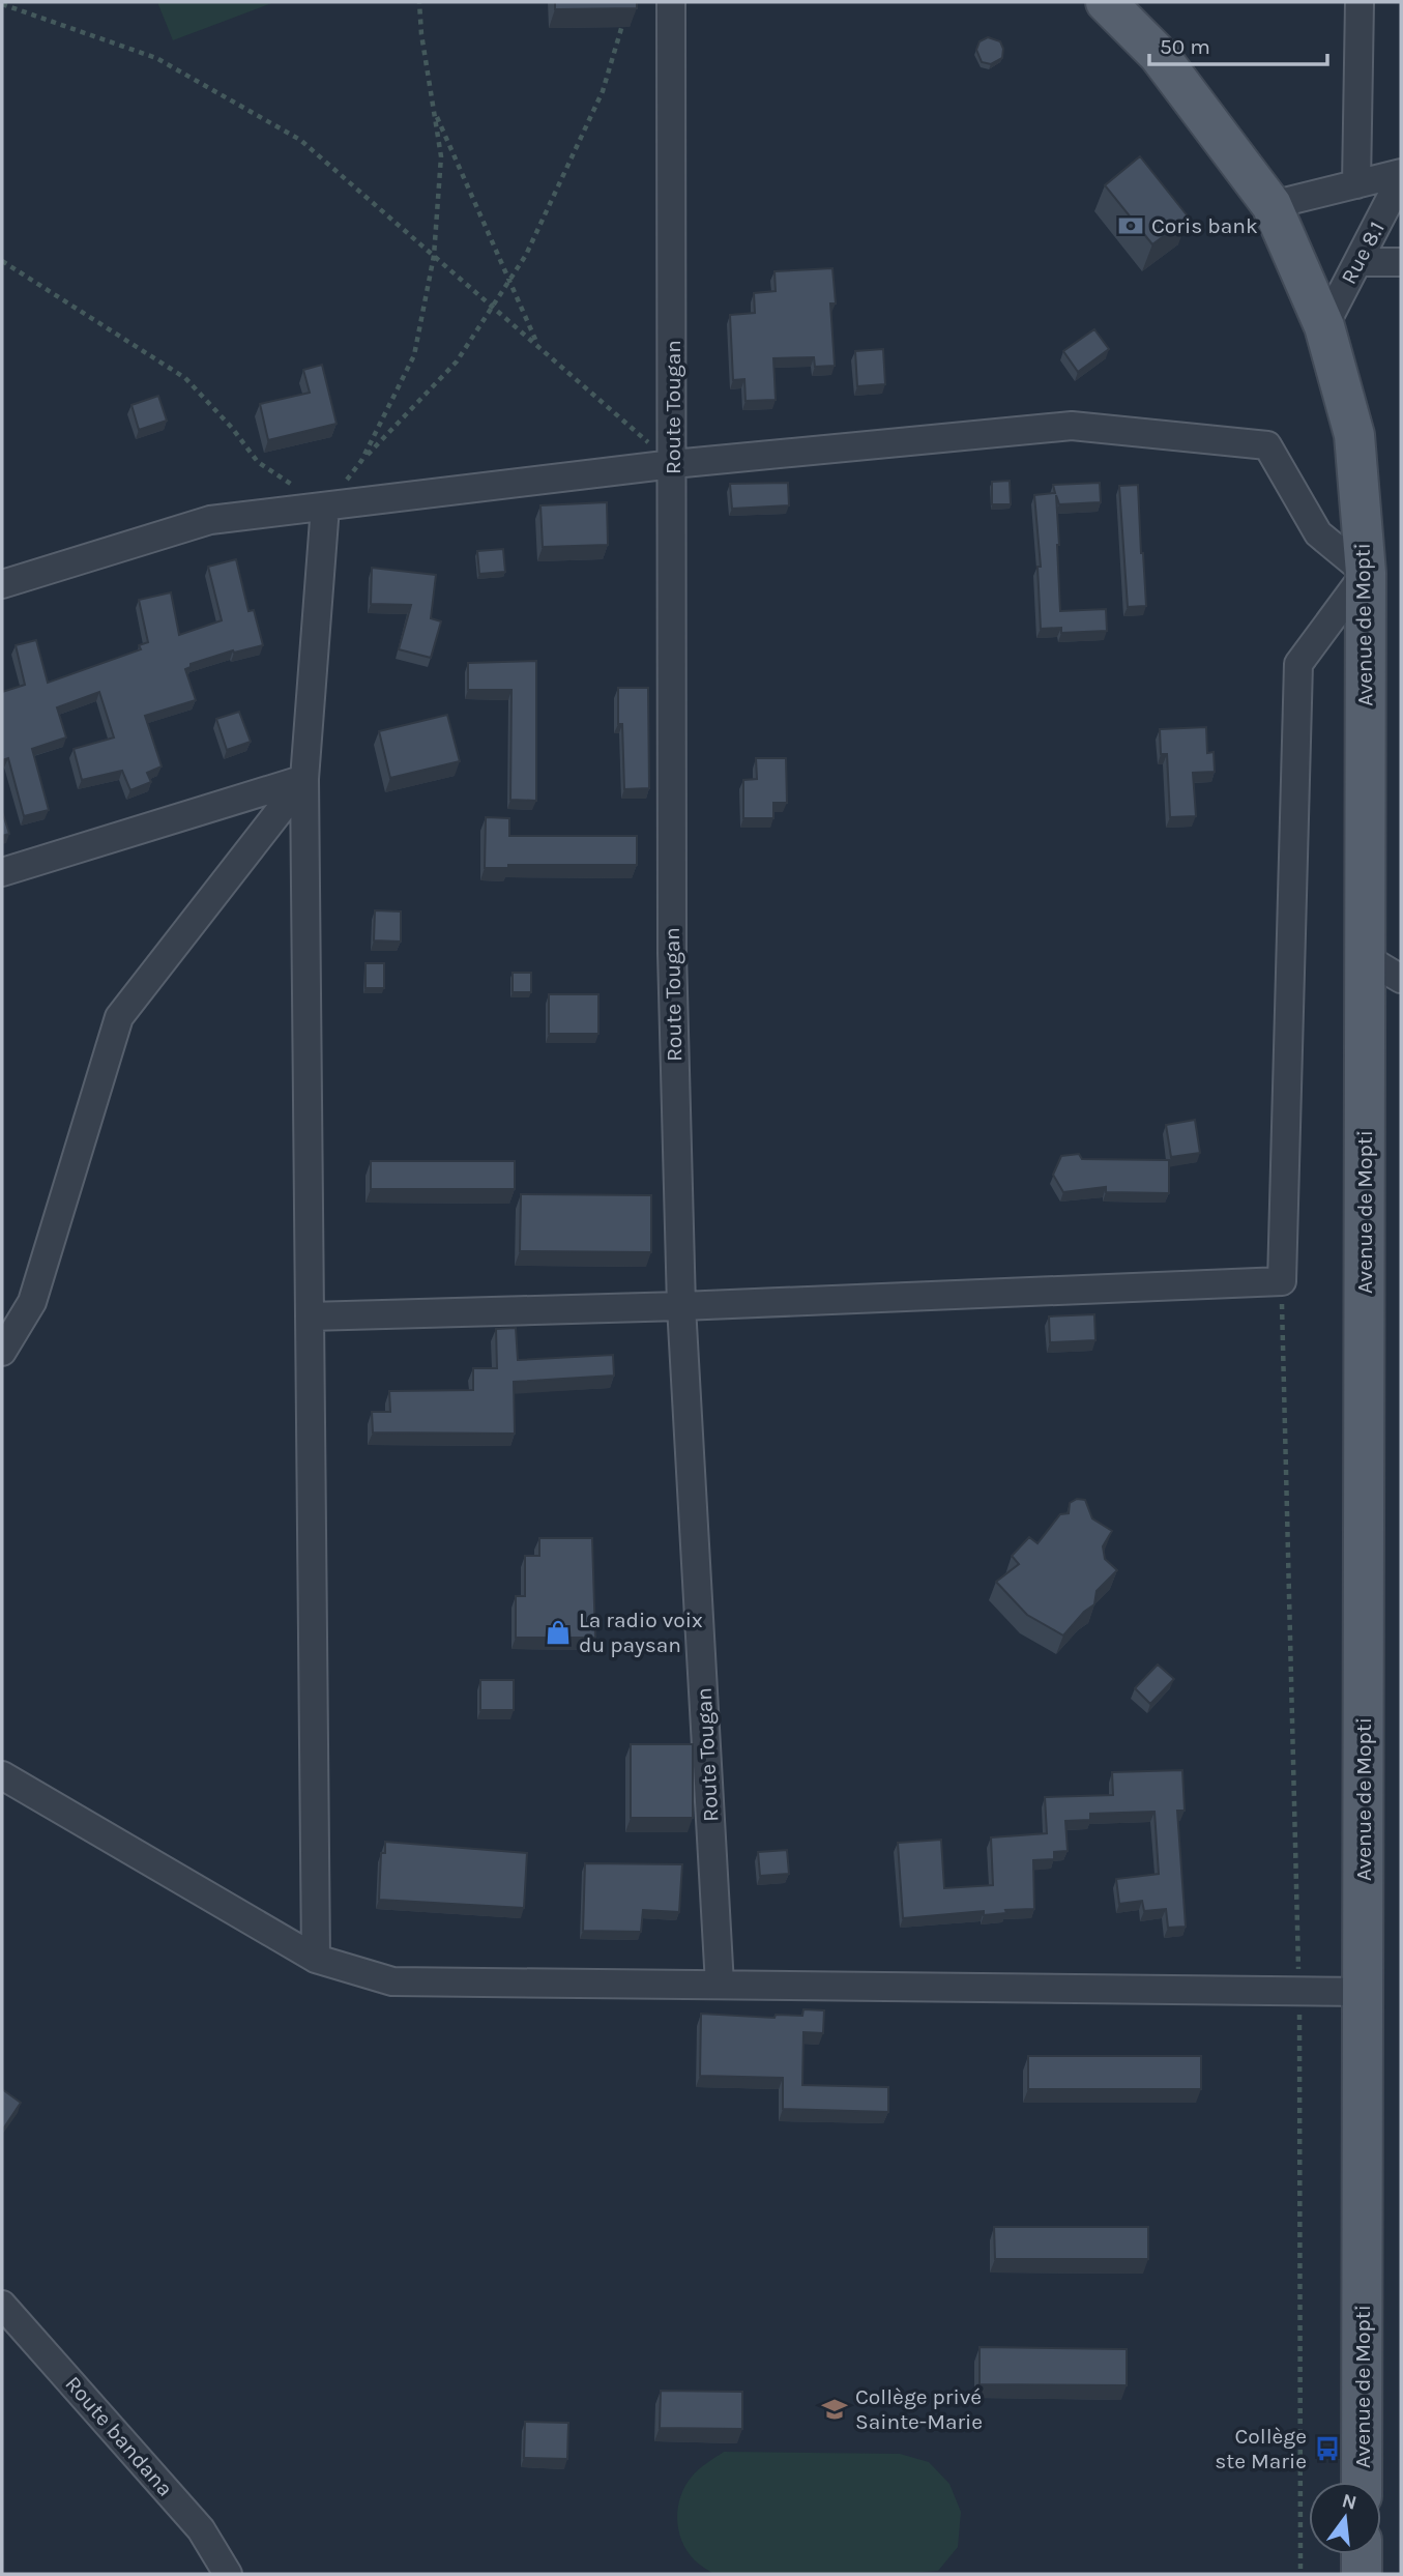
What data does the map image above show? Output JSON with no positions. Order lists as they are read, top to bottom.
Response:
{
  "streets": {
    "main road": ["Avenue de Mopti"],
    "street": ["Rue 8.1", "Route Tougan", "Route bandana"]
  },
  "crossings": [
    ["Rue 8.1", "Avenue de Mopti"]
  ],
  "places": {
    "bank": ["Coris bank"],
    "shop": ["La radio voix du paysan"],
    "school or university": ["Collège privé Sainte-Marie"],
    "bus stop": ["Collège ste Marie"]
  },
  "scale_bar": "50 m",
  "north": "top"
}
